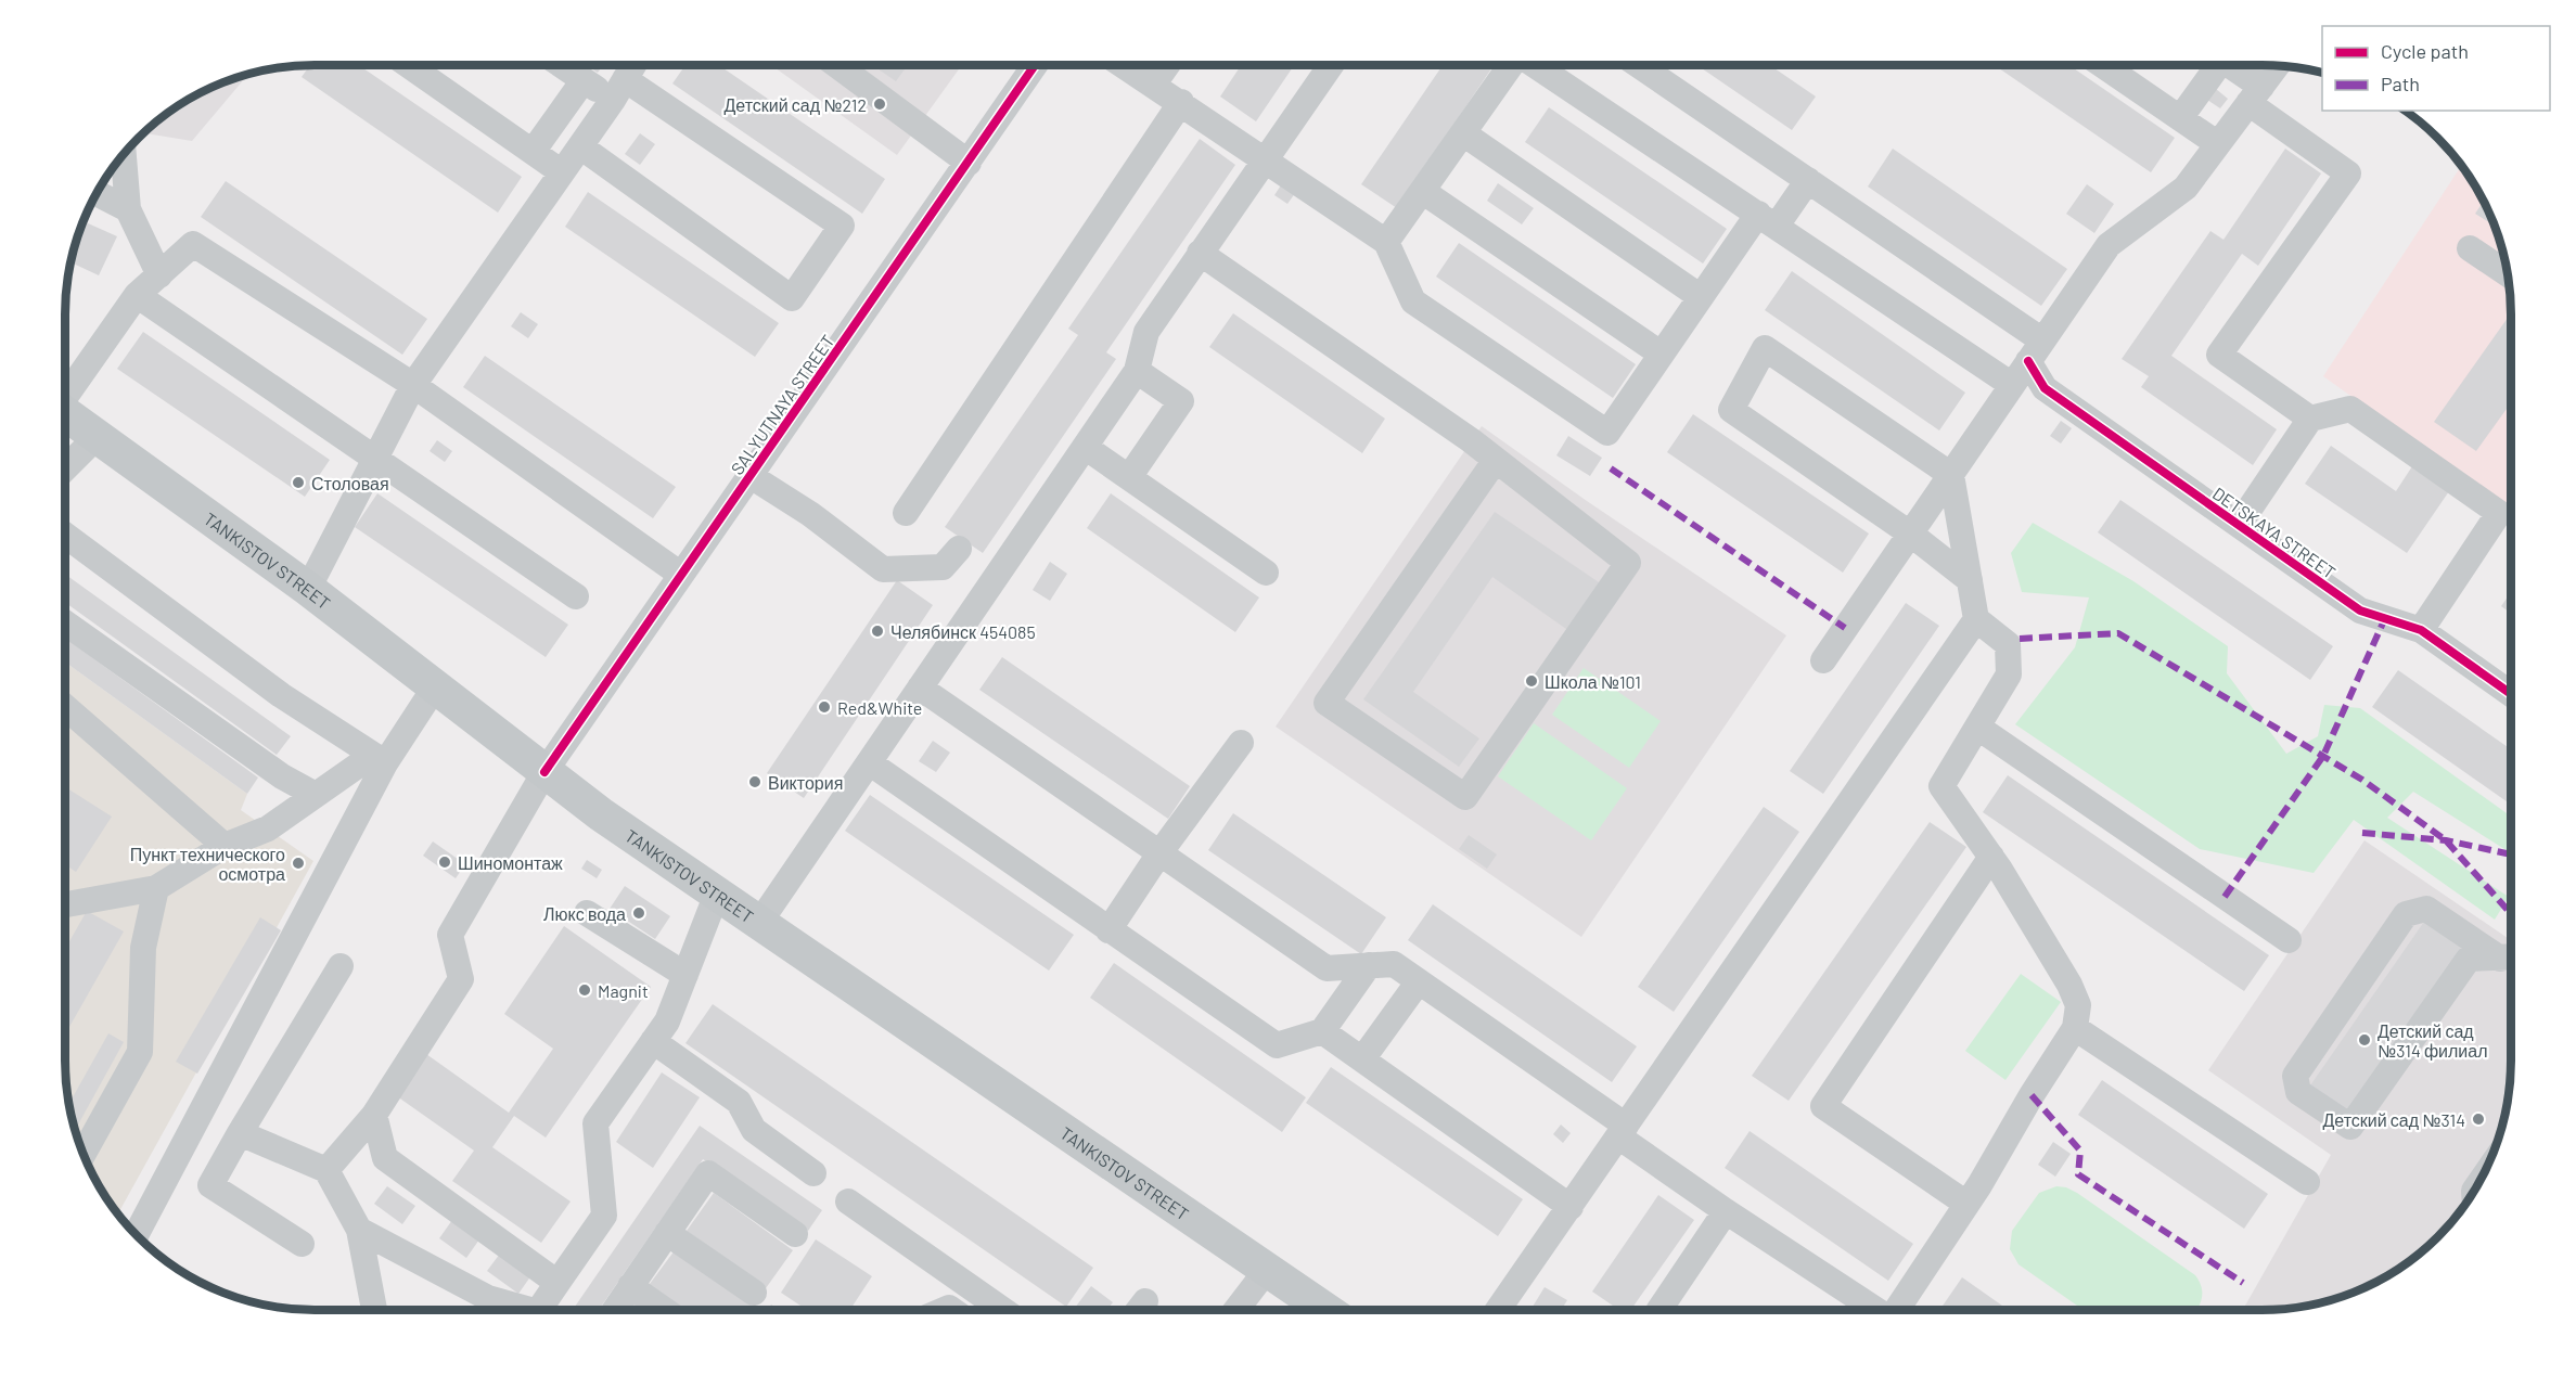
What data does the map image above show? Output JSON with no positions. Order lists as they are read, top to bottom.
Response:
{
  "streets": {
    "main road": ["TANKISTOV STREET"],
    "street": ["SALYUTNAYA STREET", "DETSKAYA STREET"]
  },
  "crossings": [
    ["SALYUTNAYA STREET", "TANKISTOV STREET"]
  ],
  "places": [
    "Детский сад №212",
    "Столовая",
    "Челябинск 454085",
    "Школа №101",
    "Red&White",
    "Виктория",
    "Шиномонтаж",
    "Пункт технического осмотра",
    "Люкс вода",
    "Magnit",
    "Детский сад №314 филиал",
    "Детский сад №314"
  ],
  "legend": ["Cycle path", "Path"]
}
